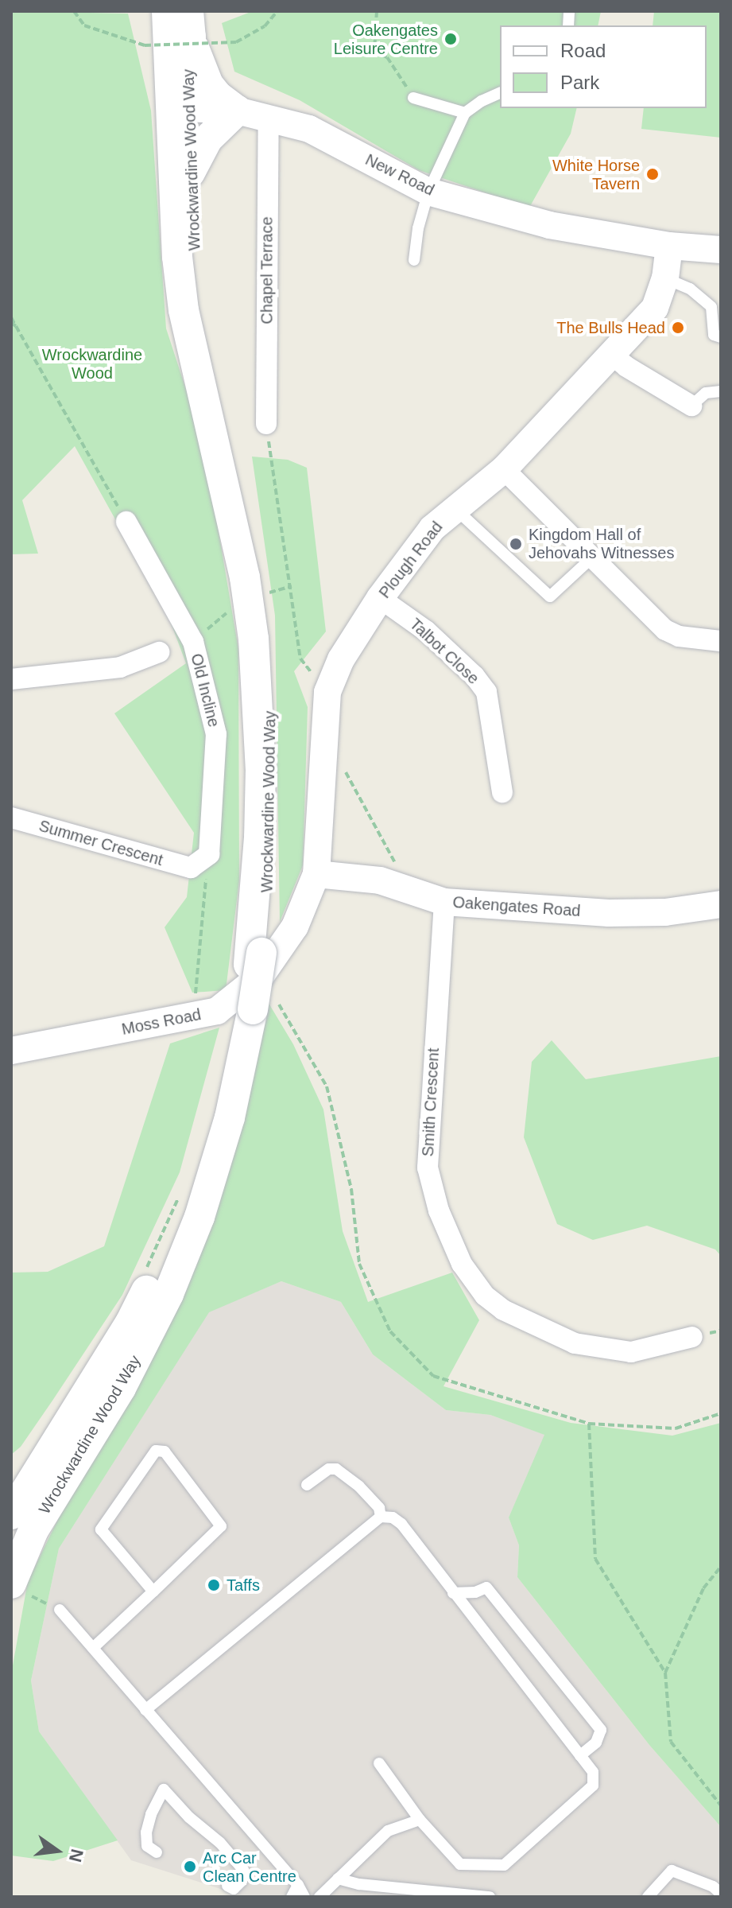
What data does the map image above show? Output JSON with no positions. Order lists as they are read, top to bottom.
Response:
{
  "streets": {
    "main road": ["Wrockwardine Wood Way"],
    "street": [
      "New Road",
      "Chapel Terrace",
      "Plough Road",
      "Talbot Close",
      "Old Incline",
      "Summer Crescent",
      "Oakengates Road",
      "Moss Road",
      "Smith Crescent"
    ]
  },
  "crossings": [
    ["Wrockwardine Wood Way", "New Road"],
    ["Wrockwardine Wood Way", "Moss Road"],
    ["New Road", "Chapel Terrace"],
    ["New Road", "Plough Road"],
    ["Plough Road", "Talbot Close"],
    ["Plough Road", "Oakengates Road"],
    ["Plough Road", "Moss Road"],
    ["Old Incline", "Summer Crescent"],
    ["Oakengates Road", "Moss Road"],
    ["Oakengates Road", "Smith Crescent"]
  ],
  "parks": ["Wrockwardine Wood"],
  "places": [
    "Oakengates Leisure Centre",
    "White Horse Tavern",
    "The Bulls Head",
    "Kingdom Hall of Jehovahs Witnesses",
    "Taffs",
    "Arc Car Clean Centre"
  ],
  "legend": ["Road", "Park"],
  "north": "right"
}
